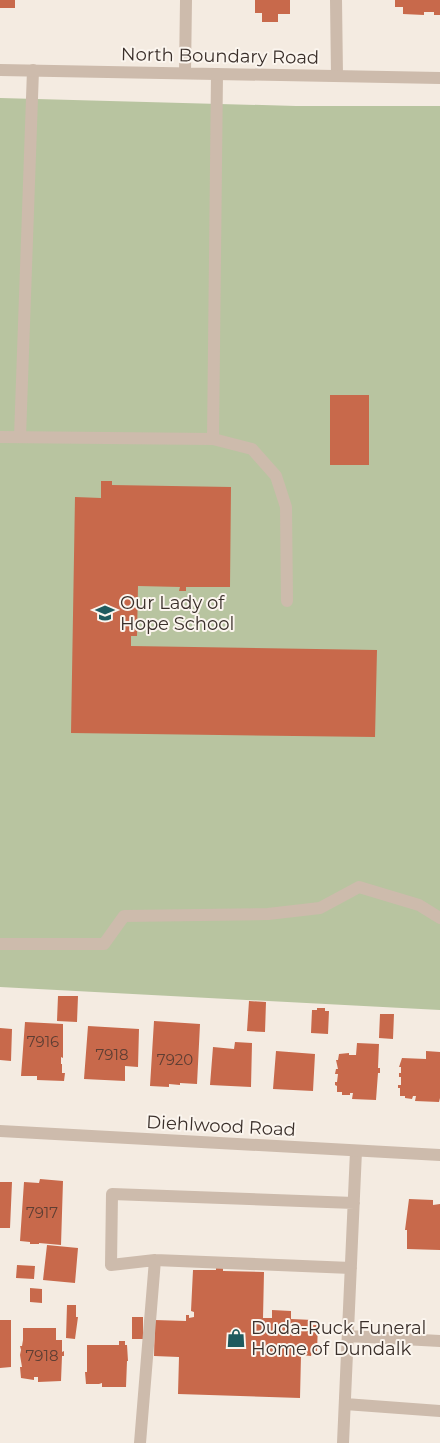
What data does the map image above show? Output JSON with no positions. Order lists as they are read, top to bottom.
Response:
{
  "streets": {
    "street": ["North Boundary Road", "Diehlwood Road"]
  },
  "places": {
    "school or university": ["Our Lady of Hope School"],
    "shop": ["Duda-Ruck Funeral Home of Dundalk"]
  },
  "house_numbers": [
    "7916",
    "7918",
    "7920",
    "7917",
    "7918"
  ]
}
